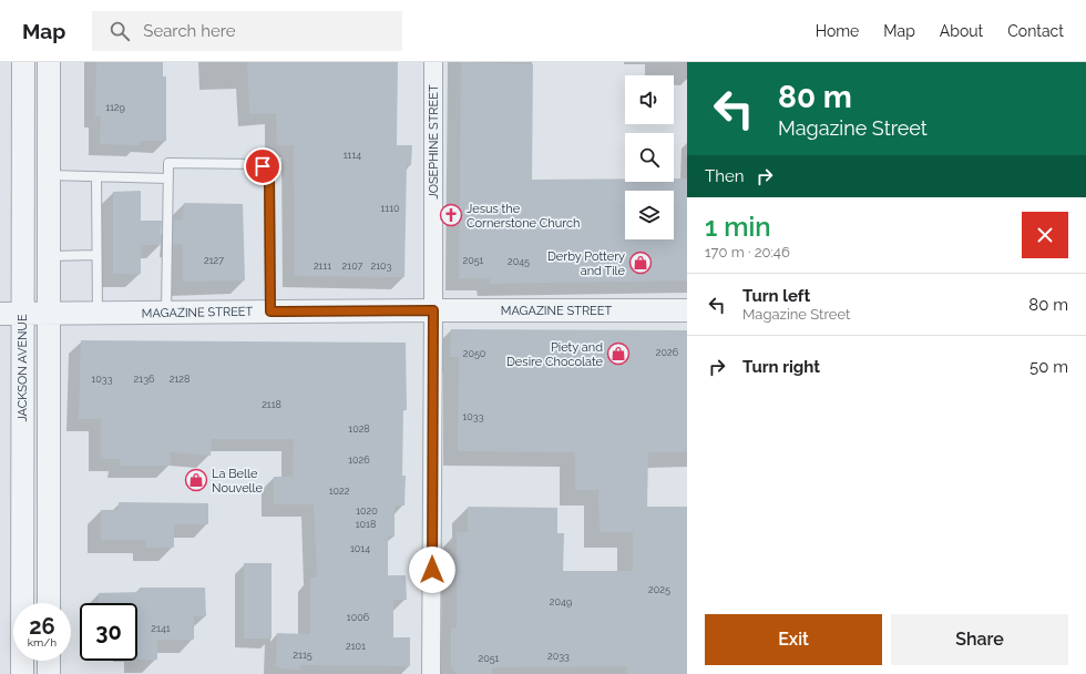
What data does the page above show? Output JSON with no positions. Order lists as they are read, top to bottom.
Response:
{
  "streets": {
    "street": ["JOSEPHINE STREET", "MAGAZINE STREET", "JACKSON AVENUE"]
  },
  "crossings": [
    ["JOSEPHINE STREET", "MAGAZINE STREET"],
    ["MAGAZINE STREET", "JACKSON AVENUE"]
  ],
  "places": {
    "church": ["Jesus the Cornerstone Church"],
    "shop": ["Derby Pottery and Tile", "Piety and Desire Chocolate", "La Belle Nouvelle"]
  },
  "house_numbers": [
    "1129",
    "1114",
    "1110",
    "2127",
    "2051",
    "2045",
    "2111",
    "2107",
    "2103",
    "2026",
    "2050",
    "1033",
    "2136",
    "2128",
    "2118",
    "1033",
    "1028",
    "1026",
    "1022",
    "1020",
    "1018",
    "1014",
    "2025",
    "2049",
    "1006",
    "2141",
    "2101",
    "2115",
    "2033",
    "2051"
  ],
  "page": {
    "header": "Map",
    "search": "Search here",
    "nav": [
      "Home",
      "Map",
      "About",
      "Contact"
    ],
    "turn": ["80 m", "Magazine Street"],
    "then": "Then",
    "heading": ["1 min", "170 m · 20:46"],
    "list": [
      {
        "name": "Turn left",
        "note": "Magazine Street",
        "value": "80 m"
      },
      {
        "name": "Turn right",
        "value": "50 m"
      }
    ],
    "speed": "26 km/h",
    "limit": "30",
    "buttons": ["Exit", "Share"]
  }
}
